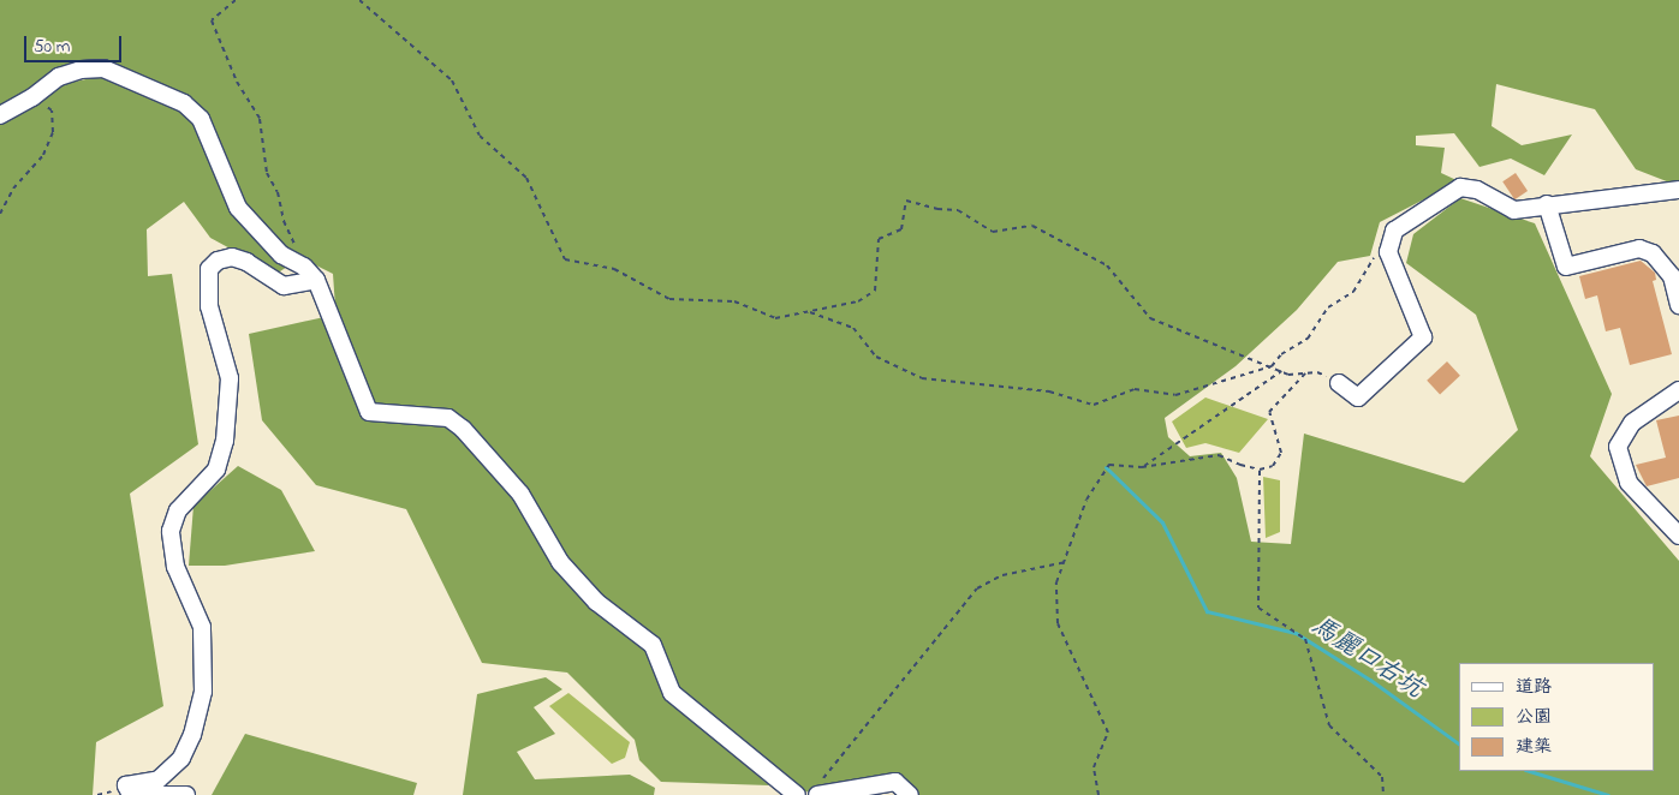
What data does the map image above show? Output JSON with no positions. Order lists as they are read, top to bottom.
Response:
{
  "water": ["馬麗口右坑"],
  "legend": ["道路", "公園", "建築"],
  "scale_bar": "50 m"
}
